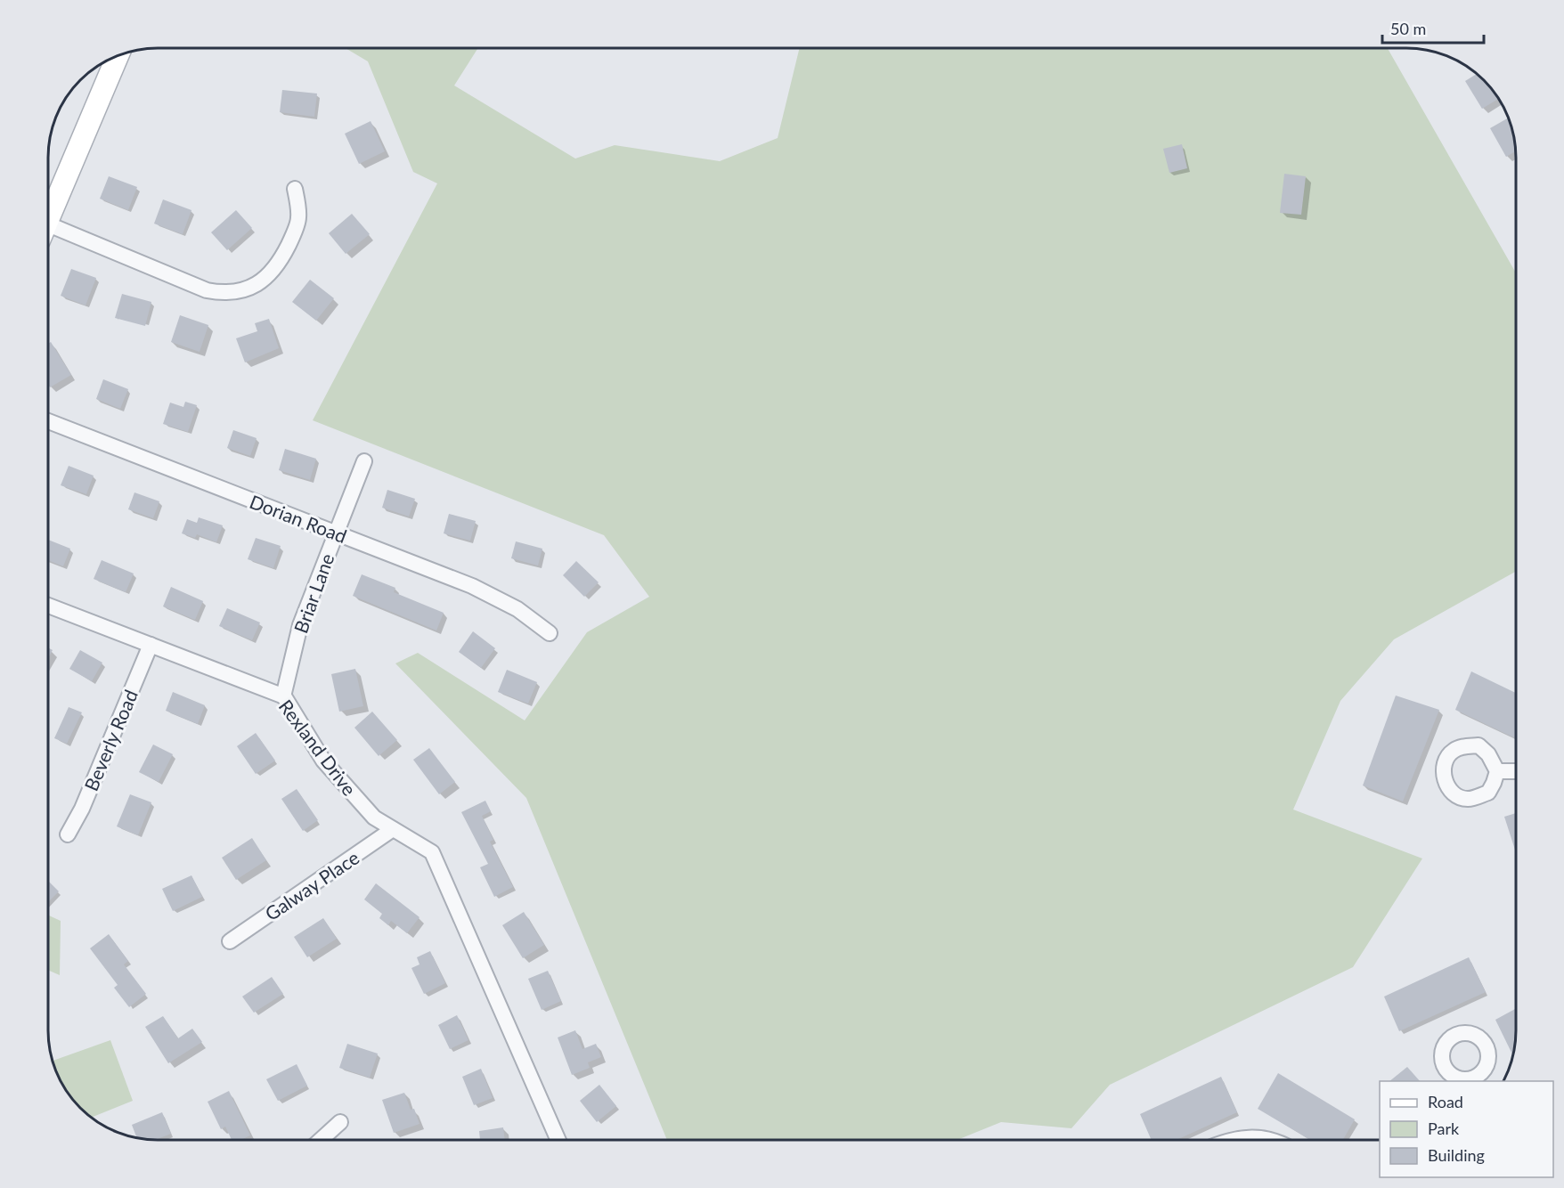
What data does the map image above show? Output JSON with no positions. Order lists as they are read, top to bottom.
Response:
{
  "streets": {
    "street": [
      "Dorian Road",
      "Briar Lane",
      "Beverly Road",
      "Rexland Drive",
      "Galway Place"
    ]
  },
  "crossings": [
    ["Dorian Road", "Briar Lane"],
    ["Briar Lane", "Rexland Drive"],
    ["Beverly Road", "Rexland Drive"],
    ["Rexland Drive", "Galway Place"]
  ],
  "legend": ["Road", "Park", "Building"],
  "scale_bar": "50 m"
}
